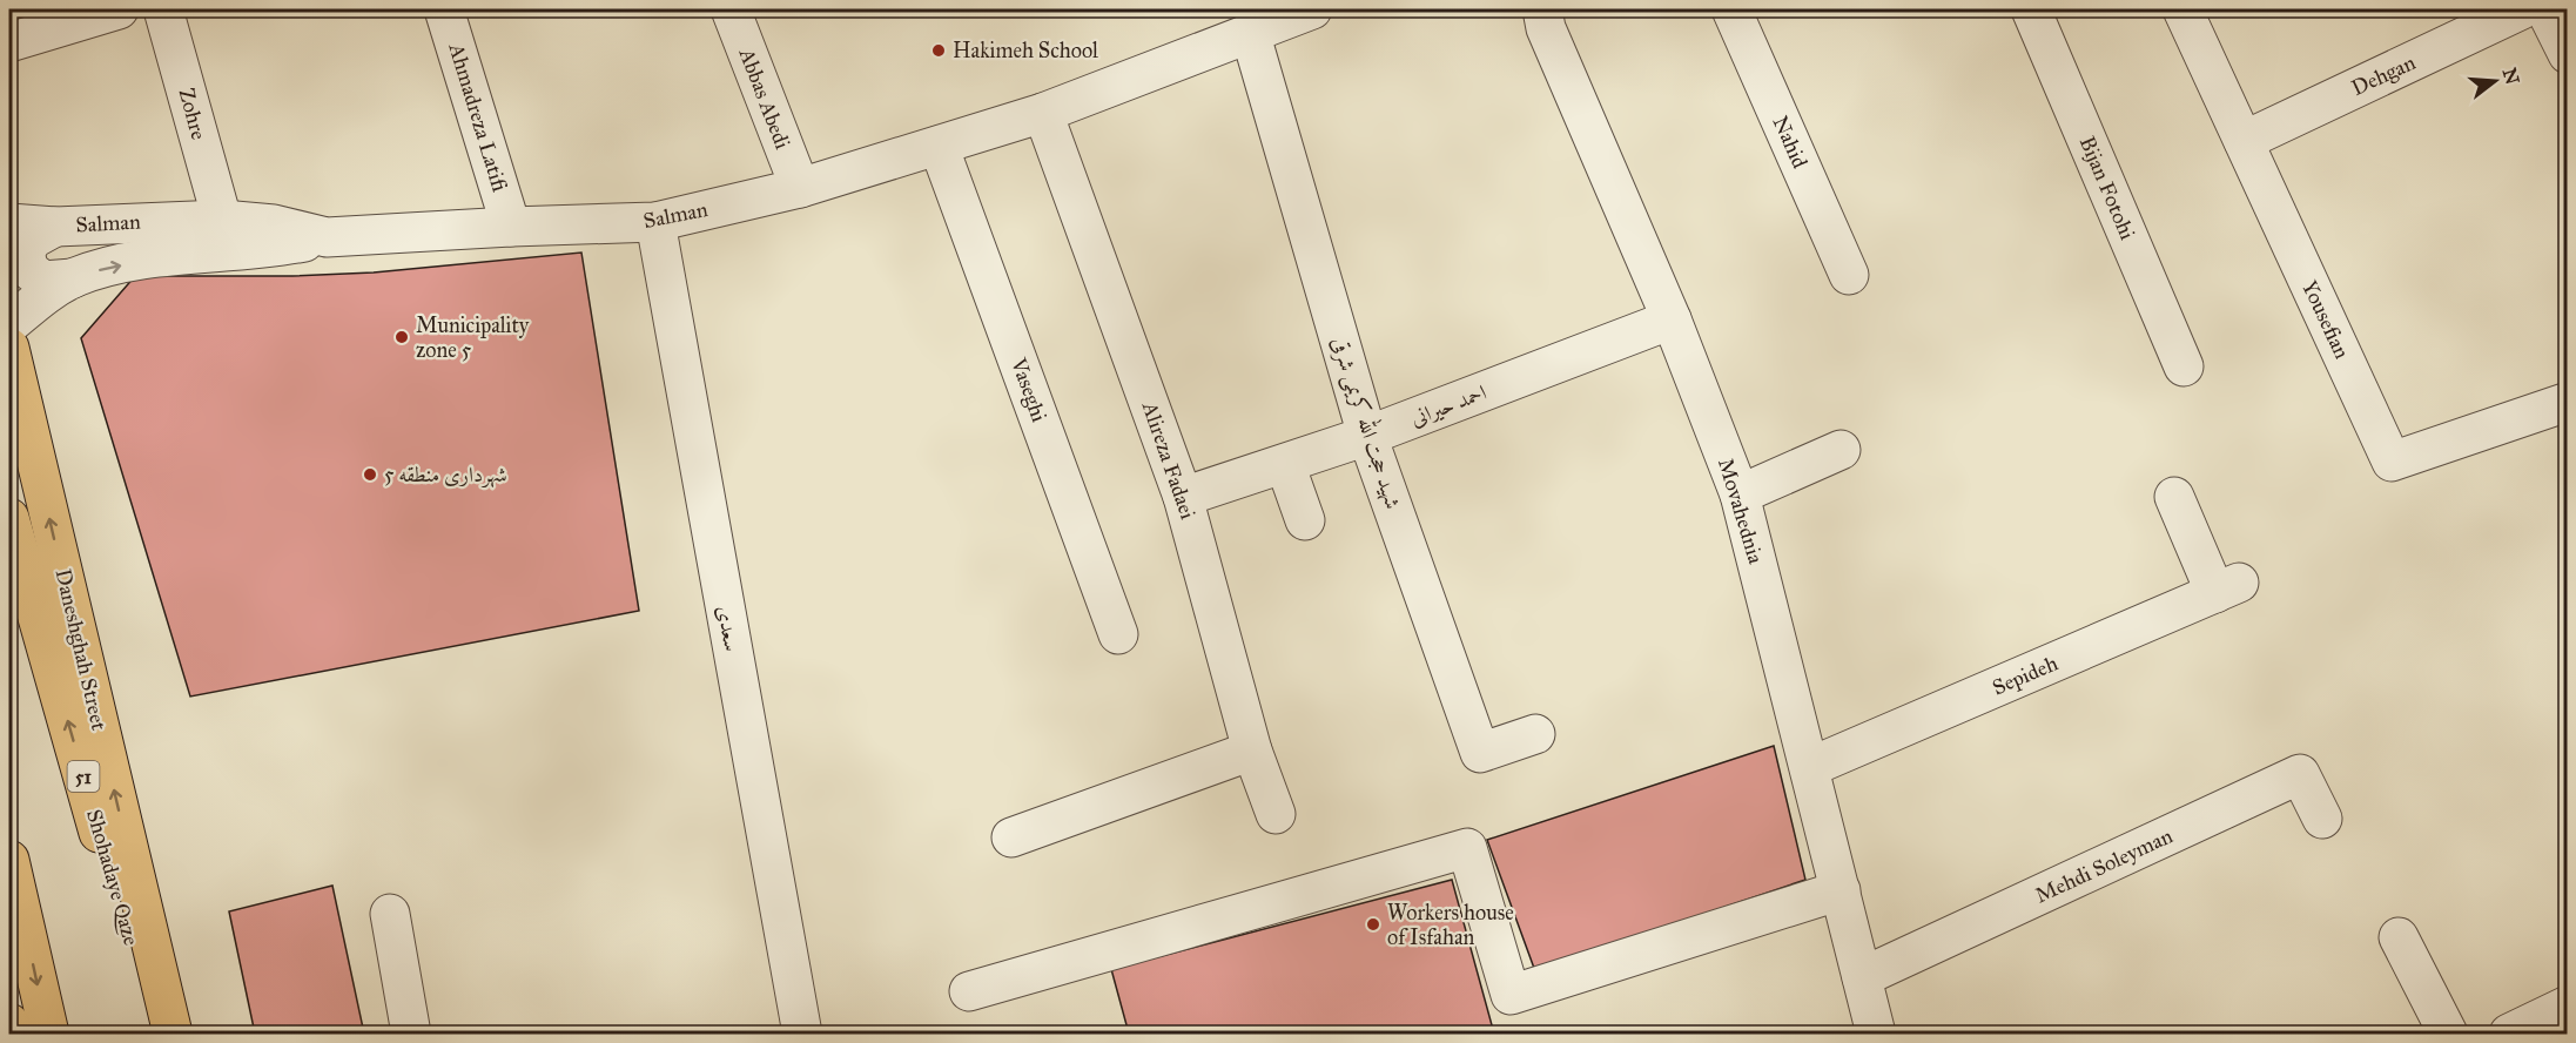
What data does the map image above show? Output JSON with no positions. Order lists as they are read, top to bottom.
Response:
{
  "streets": {
    "main road": ["Daneshghah Street", "51", "Shohadaye Qaze"],
    "street": [
      "Dehgan",
      "Abbas Abedi",
      "Zohre",
      "Ahmadreza Latifi",
      "Nahid",
      "Bijan Fotohi",
      "Salman",
      "Yousefian",
      "Vaseghi",
      "احمد حیرانی",
      "شهید حجت الله کریمی شرقی",
      "Alireza Fadaei",
      "Movahednia",
      "سعدی",
      "Sepideh",
      "Mehdi Soleyman"
    ]
  },
  "crossings": [
    ["Dehgan", "Yousefian"],
    ["Abbas Abedi", "Salman"],
    ["Zohre", "Salman"],
    ["Ahmadreza Latifi", "Salman"],
    ["Salman", "Vaseghi"],
    ["Salman", "شهید حجت الله کریمی شرقی"],
    ["Salman", "Alireza Fadaei"],
    ["Salman", "سعدی"],
    ["احمد حیرانی", "شهید حجت الله کریمی شرقی"],
    ["احمد حیرانی", "Alireza Fadaei"],
    ["احمد حیرانی", "Movahednia"],
    ["Movahednia", "Sepideh"],
    ["Movahednia", "Mehdi Soleyman"]
  ],
  "one_way": ["Daneshghah Street"],
  "places": [
    "Hakimeh School",
    "Municipality zone 5",
    "شهرداری منطقه 5",
    "Workers house of Isfahan"
  ],
  "north": "right"
}
